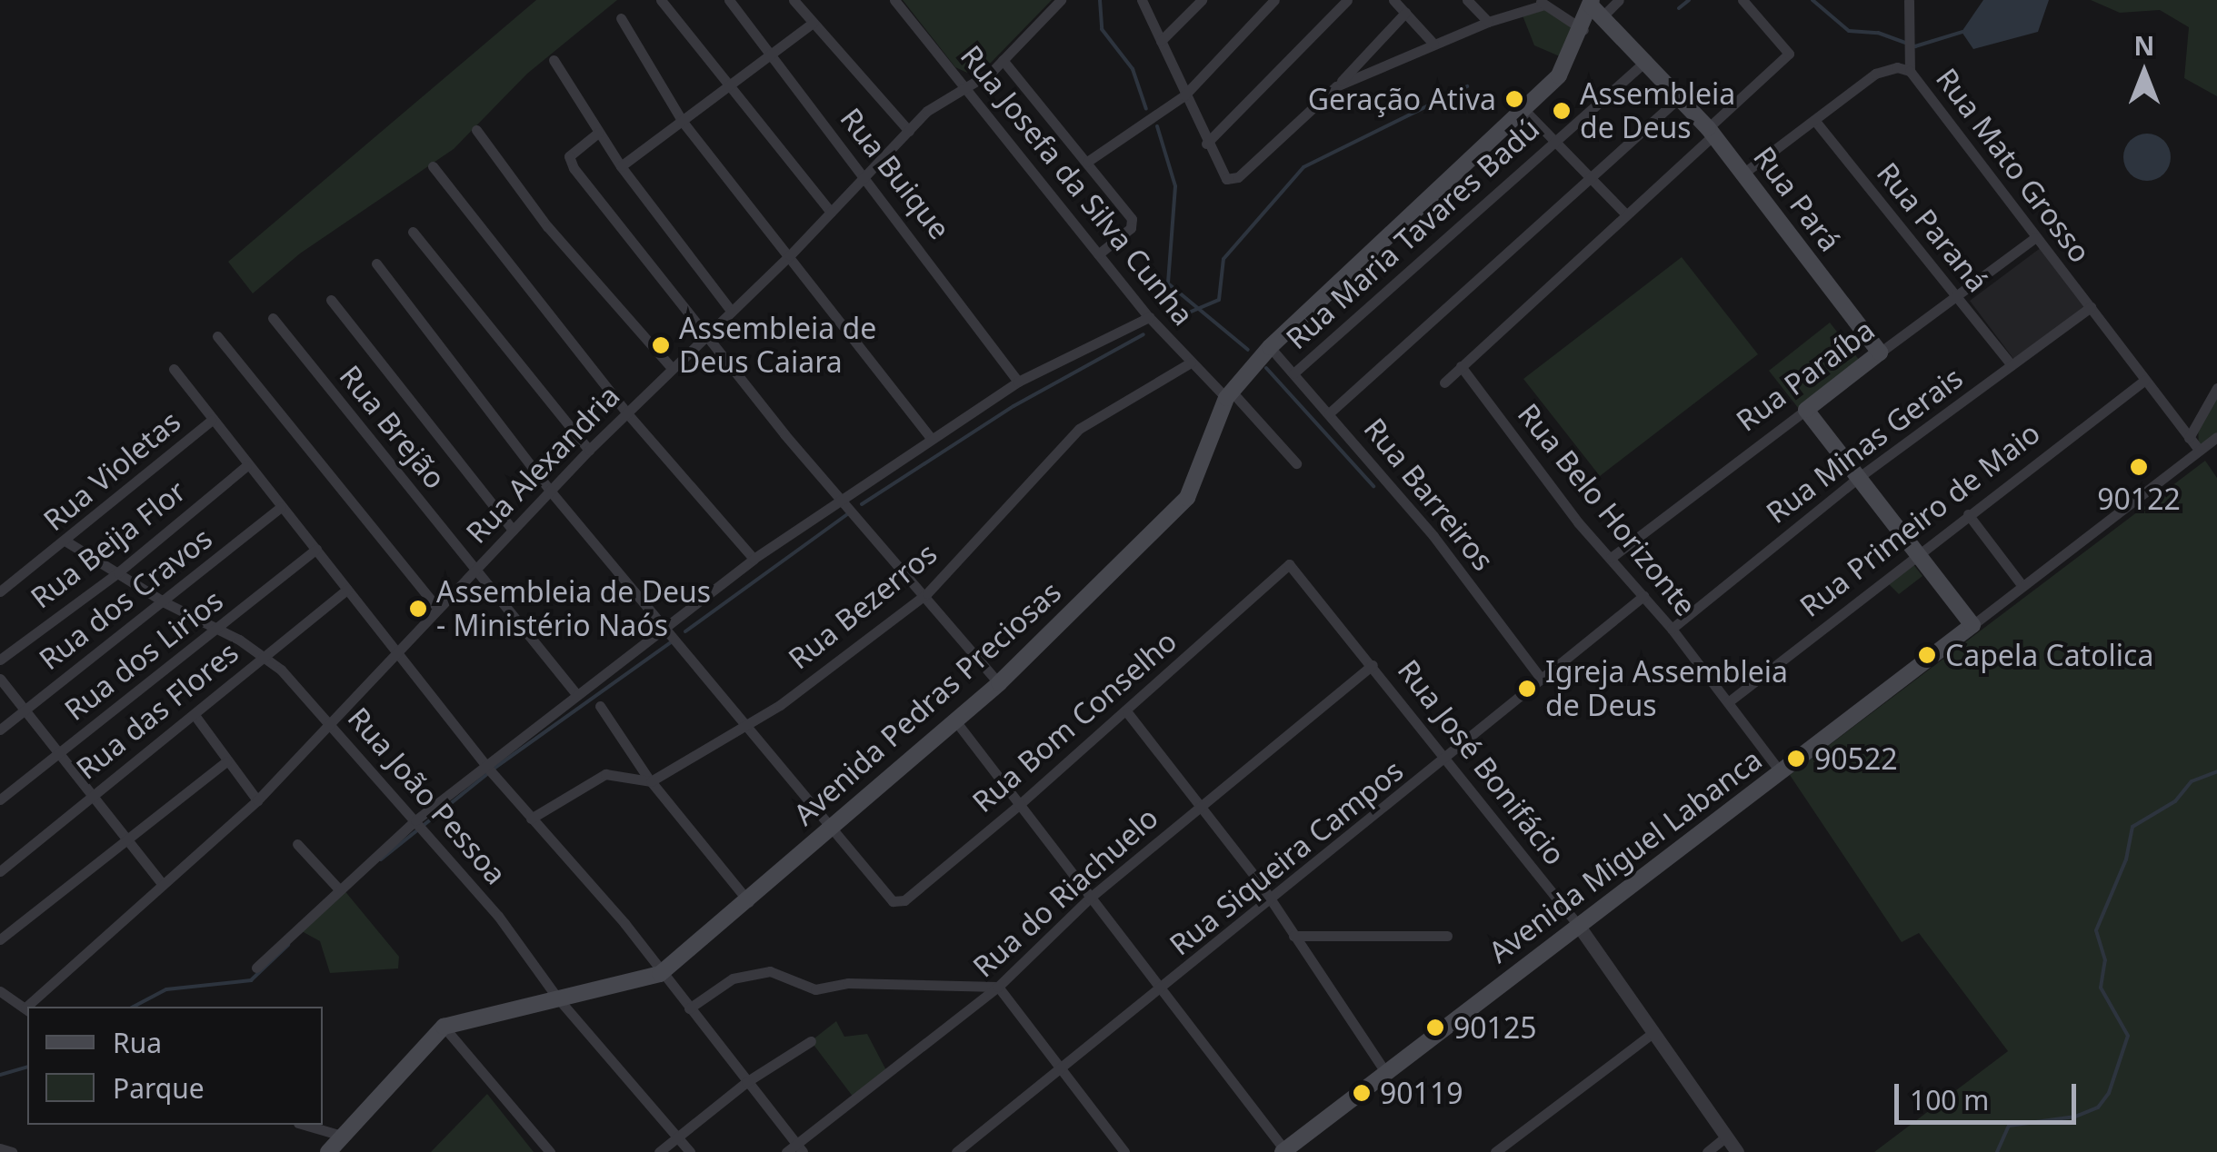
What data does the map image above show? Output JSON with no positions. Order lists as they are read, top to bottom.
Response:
{
  "streets": {
    "main road": [
      "Rua Pará",
      "Rua Paraíba",
      "Avenida Pedras Preciosas",
      "Avenida Miguel Labanca"
    ],
    "street": [
      "Rua Mato Grosso",
      "Rua Buique",
      "Rua Josefa da Silva Cunha",
      "Rua Paraná",
      "Rua Maria Tavares Badú",
      "Rua Brejão",
      "Rua Minas Gerais",
      "Rua Alexandria",
      "Rua Violetas",
      "Rua Barreiros",
      "Rua Belo Horizonte",
      "Rua Primeiro de Maio",
      "Rua Beija Flor",
      "Rua dos Cravos",
      "Rua Bezerros",
      "Rua dos Lirios",
      "Rua das Flores",
      "Rua Bom Conselho",
      "Rua José Bonifácio",
      "Rua João Pessoa",
      "Rua Siqueira Campos",
      "Rua do Riachuelo"
    ]
  },
  "crossings": [
    ["Rua Mato Grosso", "Rua Pará"],
    ["Rua Mato Grosso", "Rua Paraná"],
    ["Rua Mato Grosso", "Rua Paraíba"],
    ["Rua Mato Grosso", "Rua Minas Gerais"],
    ["Rua Mato Grosso", "Rua Primeiro de Maio"],
    ["Rua Mato Grosso", "Avenida Miguel Labanca"],
    ["Rua Buique", "Rua Alexandria"],
    ["Rua Josefa da Silva Cunha", "Rua Alexandria"],
    ["Rua Josefa da Silva Cunha", "Rua Bezerros"],
    ["Rua Josefa da Silva Cunha", "Avenida Pedras Preciosas"],
    ["Rua Pará", "Rua Maria Tavares Badú"],
    ["Rua Pará", "Rua Paraíba"],
    ["Rua Pará", "Avenida Pedras Preciosas"],
    ["Rua Paraná", "Rua Paraíba"],
    ["Rua Paraná", "Rua Minas Gerais"],
    ["Rua Maria Tavares Badú", "Rua Barreiros"],
    ["Rua Paraíba", "Rua Belo Horizonte"],
    ["Rua Brejão", "Rua Alexandria"],
    ["Rua Minas Gerais", "Rua Belo Horizonte"],
    ["Rua Alexandria", "Rua João Pessoa"],
    ["Rua Violetas", "Rua João Pessoa"],
    ["Rua Barreiros", "Avenida Pedras Preciosas"],
    ["Rua Barreiros", "Rua Siqueira Campos"],
    ["Rua Belo Horizonte", "Rua Primeiro de Maio"],
    ["Rua Belo Horizonte", "Avenida Miguel Labanca"],
    ["Rua Belo Horizonte", "Rua Siqueira Campos"],
    ["Rua Beija Flor", "Rua João Pessoa"],
    ["Rua dos Cravos", "Rua João Pessoa"],
    ["Rua dos Lirios", "Rua João Pessoa"],
    ["Avenida Pedras Preciosas", "Rua Bom Conselho"],
    ["Rua das Flores", "Rua João Pessoa"],
    ["Rua Bom Conselho", "Rua José Bonifácio"],
    ["Rua José Bonifácio", "Avenida Miguel Labanca"],
    ["Rua José Bonifácio", "Rua Siqueira Campos"],
    ["Rua José Bonifácio", "Rua do Riachuelo"]
  ],
  "places": [
    "Geração Ativa",
    "Assembleia de Deus",
    "Assembleia de Deus Caiara",
    "90122",
    "Assembleia de Deus - Ministério Naós",
    "Capela Catolica",
    "Igreja Assembleia de Deus",
    "90522",
    "90125",
    "90119"
  ],
  "legend": ["Rua", "Parque"],
  "scale_bar": "100 m",
  "north": "top"
}
